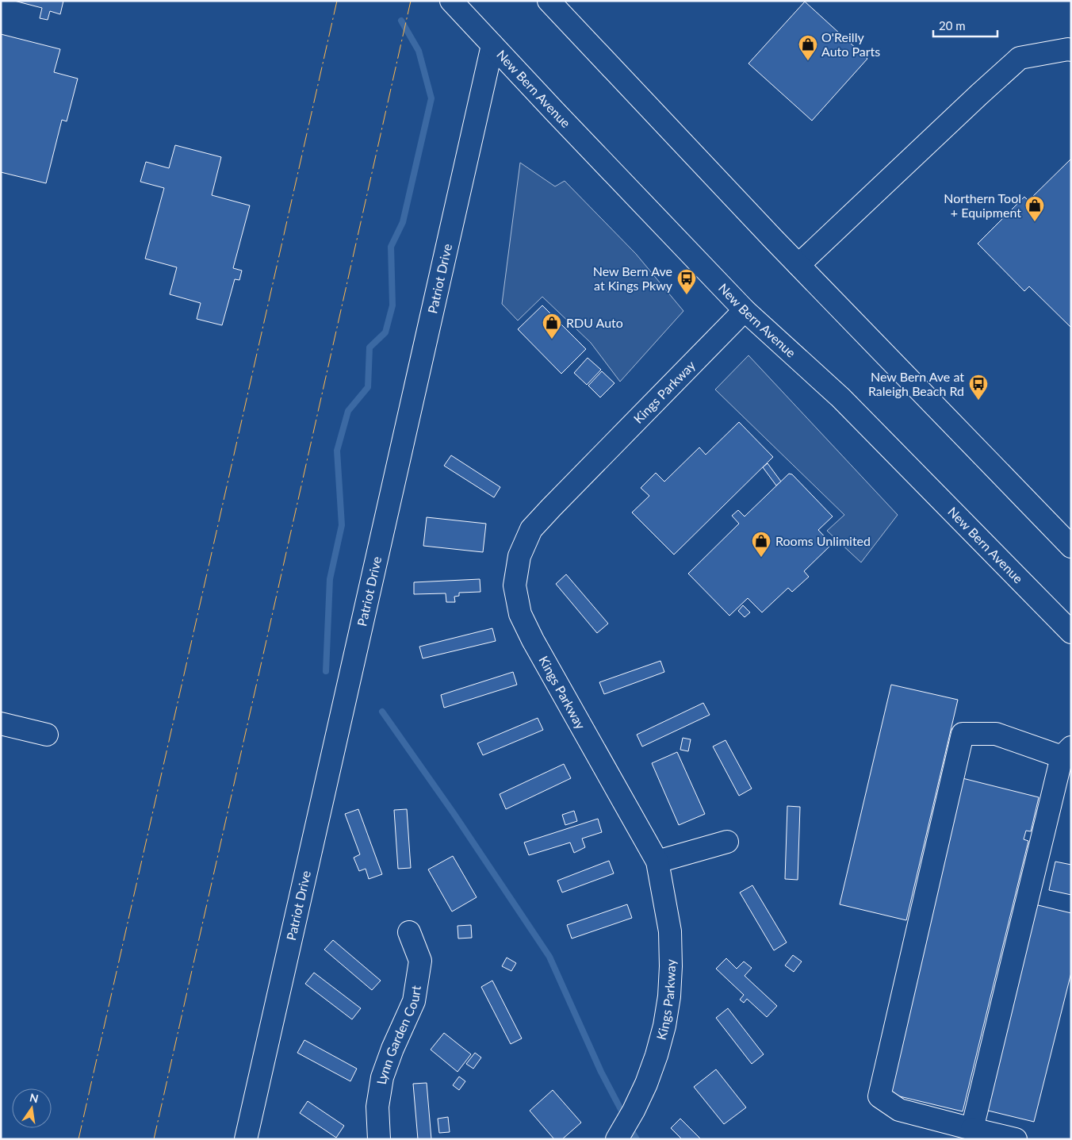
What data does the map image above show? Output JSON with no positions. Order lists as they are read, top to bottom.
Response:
{
  "streets": {
    "street": [
      "New Bern Avenue",
      "Patriot Drive",
      "Kings Parkway",
      "Lynn Garden Court"
    ]
  },
  "crossings": [
    ["New Bern Avenue", "Patriot Drive"],
    ["New Bern Avenue", "Kings Parkway"]
  ],
  "places": {
    "shop": [
      "O'Reilly Auto Parts",
      "Northern Tool + Equipment",
      "RDU Auto",
      "Rooms Unlimited"
    ],
    "bus stop": ["New Bern Ave at Kings Pkwy", "New Bern Ave at Raleigh Beach Rd"]
  },
  "scale_bar": "20 m",
  "north": "top"
}
